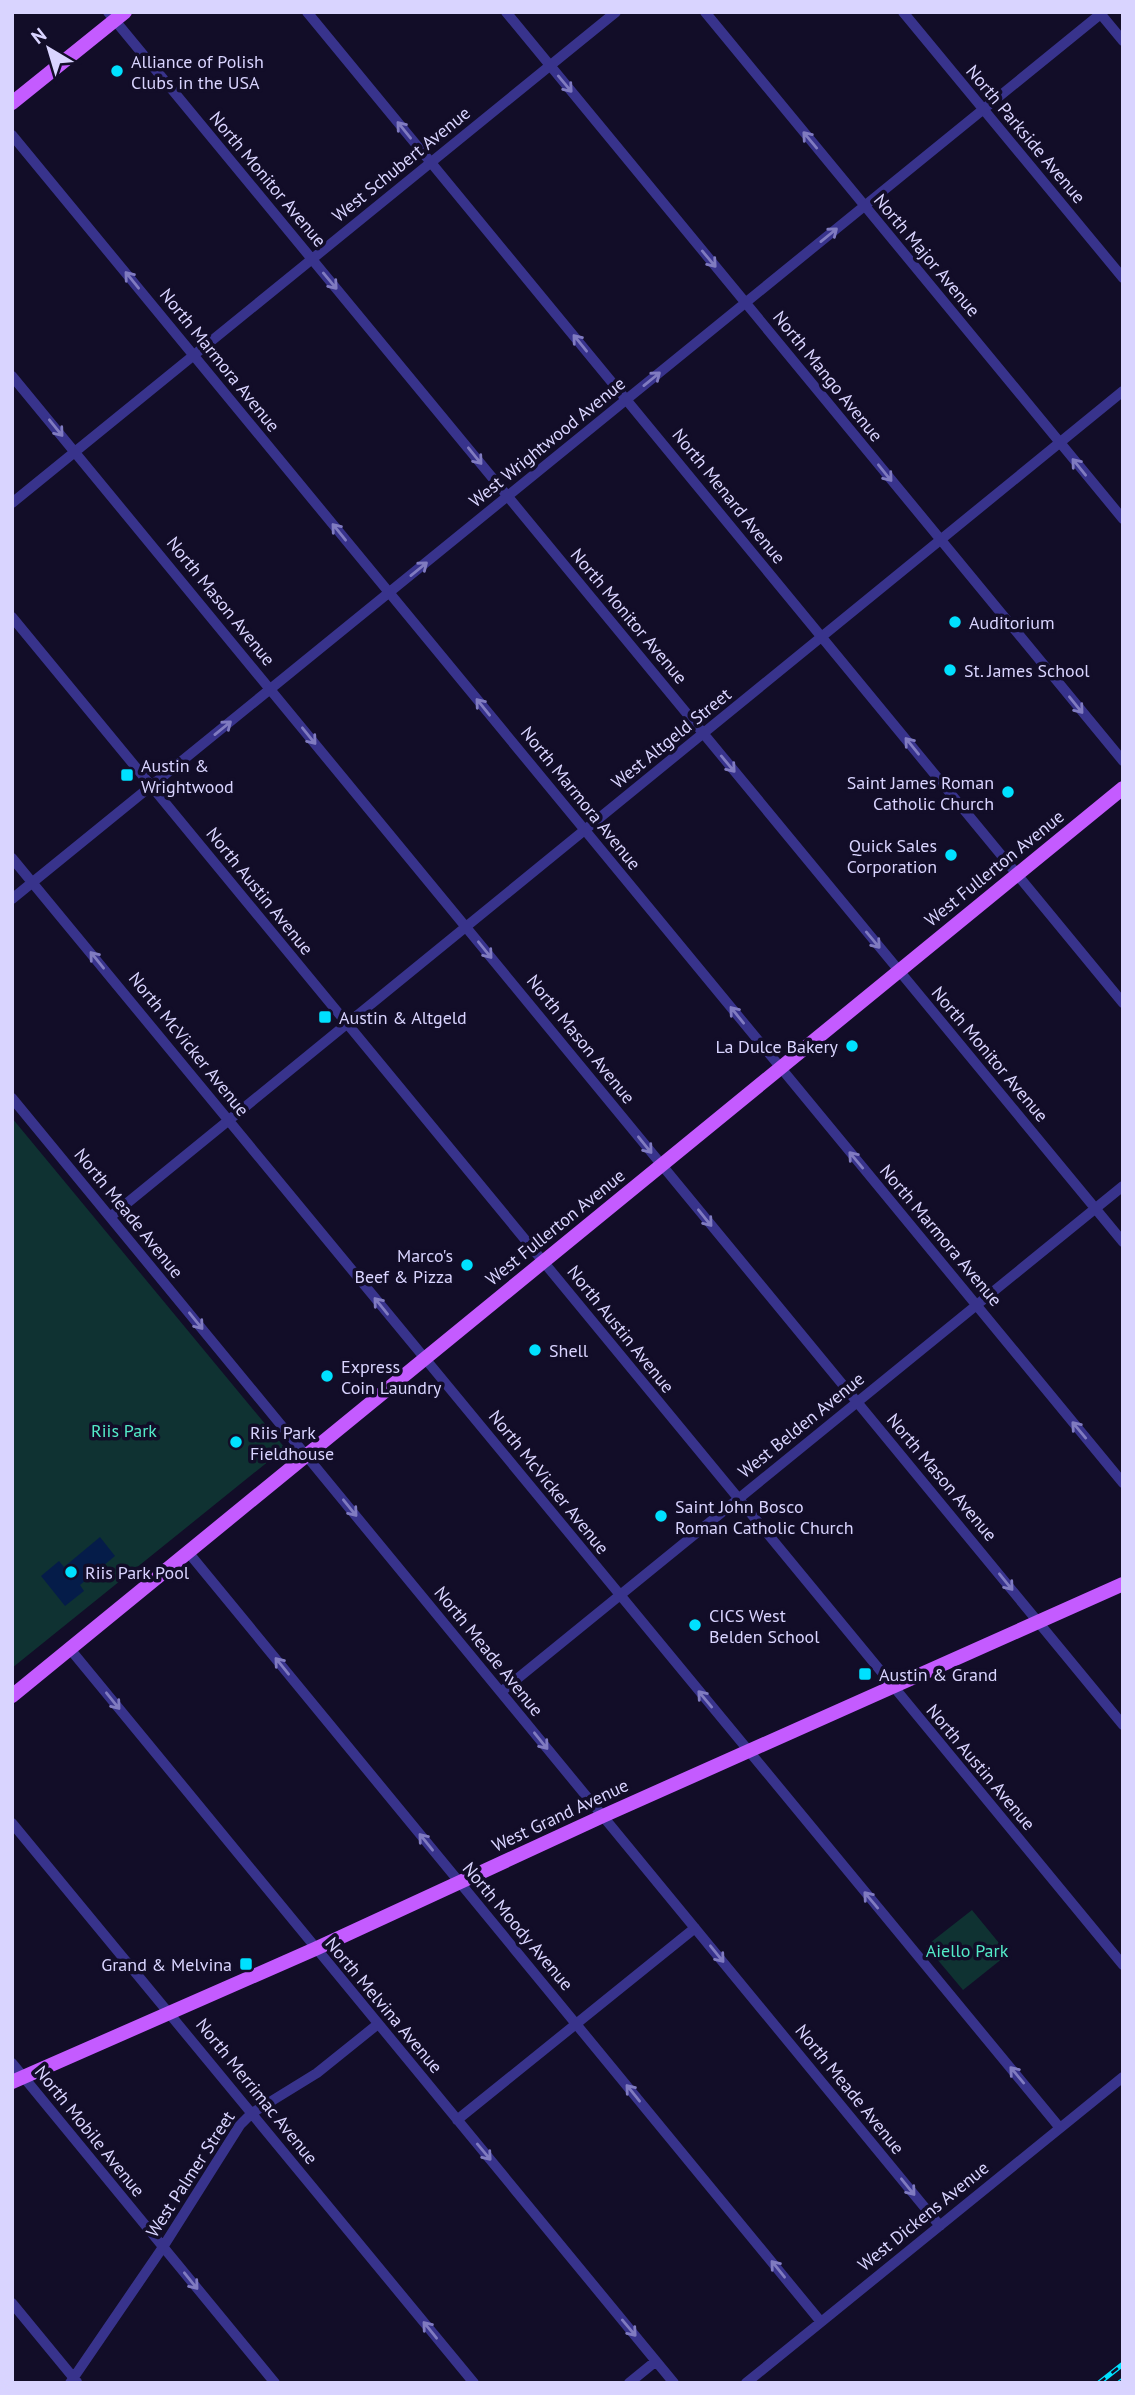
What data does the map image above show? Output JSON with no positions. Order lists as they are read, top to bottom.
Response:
{
  "streets": {
    "main road": ["West Fullerton Avenue", "West Grand Avenue"],
    "street": [
      "North Parkside Avenue",
      "West Schubert Avenue",
      "North Monitor Avenue",
      "North Major Avenue",
      "North Marmora Avenue",
      "North Mango Avenue",
      "West Wrightwood Avenue",
      "North Menard Avenue",
      "North Mason Avenue",
      "West Altgeld Street",
      "North Austin Avenue",
      "North McVicker Avenue",
      "North Meade Avenue",
      "West Belden Avenue",
      "North Moody Avenue",
      "North Melvina Avenue",
      "North Merrimac Avenue",
      "North Mobile Avenue",
      "West Palmer Street",
      "West Dickens Avenue"
    ]
  },
  "crossings": [
    ["North Parkside Avenue", "West Wrightwood Avenue"],
    ["West Schubert Avenue", "North Monitor Avenue"],
    ["West Schubert Avenue", "North Marmora Avenue"],
    ["West Schubert Avenue", "North Mango Avenue"],
    ["West Schubert Avenue", "North Menard Avenue"],
    ["West Schubert Avenue", "North Mason Avenue"],
    ["North Monitor Avenue", "West Wrightwood Avenue"],
    ["North Monitor Avenue", "West Altgeld Street"],
    ["North Monitor Avenue", "West Fullerton Avenue"],
    ["North Monitor Avenue", "West Belden Avenue"],
    ["North Major Avenue", "West Wrightwood Avenue"],
    ["North Major Avenue", "West Altgeld Street"],
    ["North Marmora Avenue", "West Wrightwood Avenue"],
    ["North Marmora Avenue", "West Altgeld Street"],
    ["North Marmora Avenue", "West Fullerton Avenue"],
    ["North Marmora Avenue", "West Belden Avenue"],
    ["North Mango Avenue", "West Wrightwood Avenue"],
    ["North Mango Avenue", "West Altgeld Street"],
    ["West Wrightwood Avenue", "North Menard Avenue"],
    ["West Wrightwood Avenue", "North Mason Avenue"],
    ["West Wrightwood Avenue", "North Austin Avenue"],
    ["West Wrightwood Avenue", "North McVicker Avenue"],
    ["North Menard Avenue", "West Altgeld Street"],
    ["North Menard Avenue", "West Fullerton Avenue"],
    ["North Mason Avenue", "West Altgeld Street"],
    ["North Mason Avenue", "West Fullerton Avenue"],
    ["North Mason Avenue", "West Belden Avenue"],
    ["North Mason Avenue", "West Grand Avenue"],
    ["West Altgeld Street", "North Austin Avenue"],
    ["West Altgeld Street", "North McVicker Avenue"],
    ["West Altgeld Street", "North Meade Avenue"],
    ["West Fullerton Avenue", "North Austin Avenue"],
    ["West Fullerton Avenue", "North McVicker Avenue"],
    ["West Fullerton Avenue", "North Meade Avenue"],
    ["West Fullerton Avenue", "North Moody Avenue"],
    ["West Fullerton Avenue", "North Melvina Avenue"],
    ["North Austin Avenue", "West Belden Avenue"],
    ["North Austin Avenue", "West Grand Avenue"],
    ["North McVicker Avenue", "West Belden Avenue"],
    ["North McVicker Avenue", "West Grand Avenue"],
    ["North McVicker Avenue", "West Dickens Avenue"],
    ["North Meade Avenue", "West Belden Avenue"],
    ["North Meade Avenue", "West Grand Avenue"],
    ["North Meade Avenue", "West Dickens Avenue"],
    ["West Grand Avenue", "North Moody Avenue"],
    ["West Grand Avenue", "North Melvina Avenue"],
    ["West Grand Avenue", "North Merrimac Avenue"],
    ["West Grand Avenue", "North Mobile Avenue"],
    ["North Moody Avenue", "West Dickens Avenue"],
    ["North Melvina Avenue", "West Palmer Street"],
    ["North Merrimac Avenue", "West Palmer Street"],
    ["North Mobile Avenue", "West Palmer Street"]
  ],
  "one_way": [
    "North Monitor Avenue",
    "North Major Avenue",
    "North Marmora Avenue",
    "North Mango Avenue",
    "West Wrightwood Avenue",
    "North Menard Avenue",
    "North Mason Avenue",
    "North McVicker Avenue",
    "North Meade Avenue",
    "North Moody Avenue",
    "North Melvina Avenue",
    "North Merrimac Avenue",
    "North Mobile Avenue"
  ],
  "parks": ["Riis Park", "Aiello Park"],
  "places": {
    "other": [
      "Alliance of Polish Clubs in the USA",
      "Auditorium",
      "St. James School",
      "Saint James Roman Catholic Church",
      "Quick Sales Corporation",
      "La Dulce Bakery",
      "Marco's Beef & Pizza",
      "Shell",
      "Express Coin Laundry",
      "Riis Park Fieldhouse",
      "Saint John Bosco Roman Catholic Church",
      "Riis Park Pool",
      "CICS West Belden School"
    ],
    "transit": [
      "Austin & Wrightwood",
      "Austin & Altgeld",
      "Austin & Grand",
      "Grand & Melvina"
    ]
  },
  "north": "top left"
}
